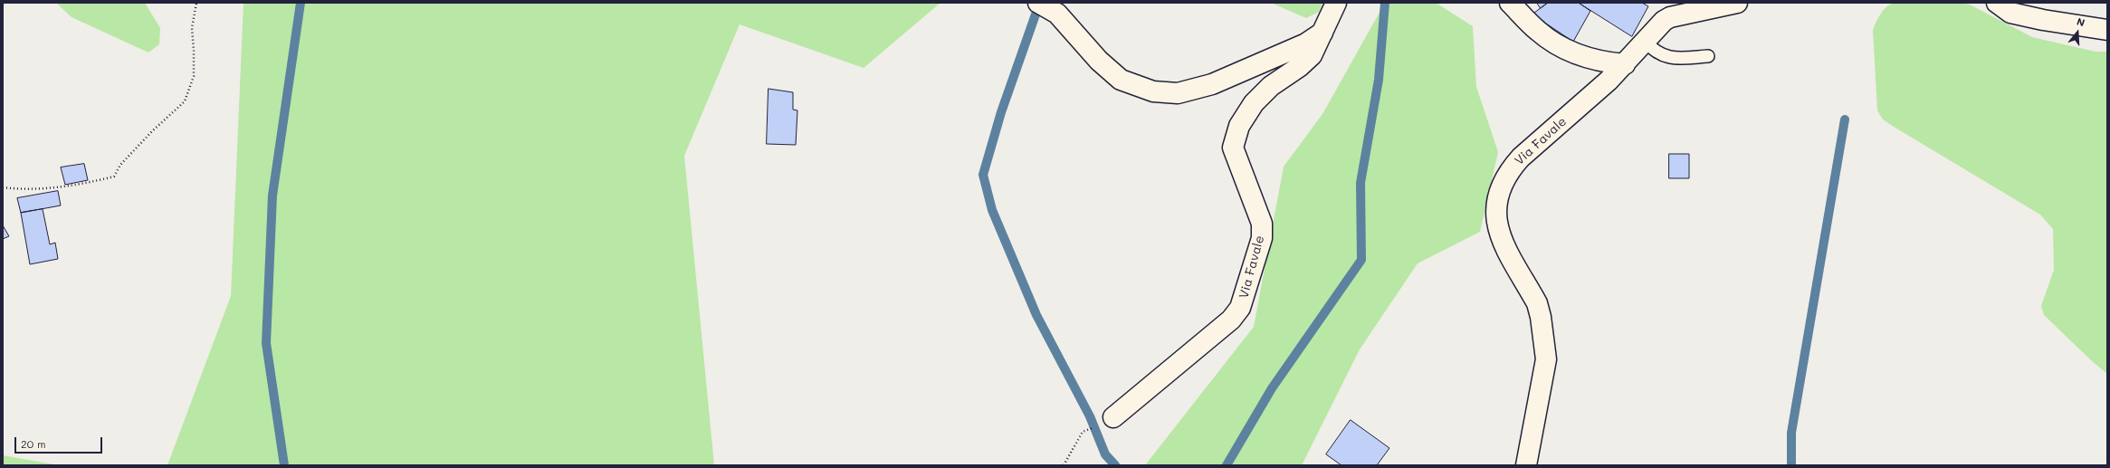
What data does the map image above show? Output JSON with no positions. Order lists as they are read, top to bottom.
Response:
{
  "streets": {
    "street": ["Via Favale"]
  },
  "scale_bar": "20 m",
  "north": "top"
}
